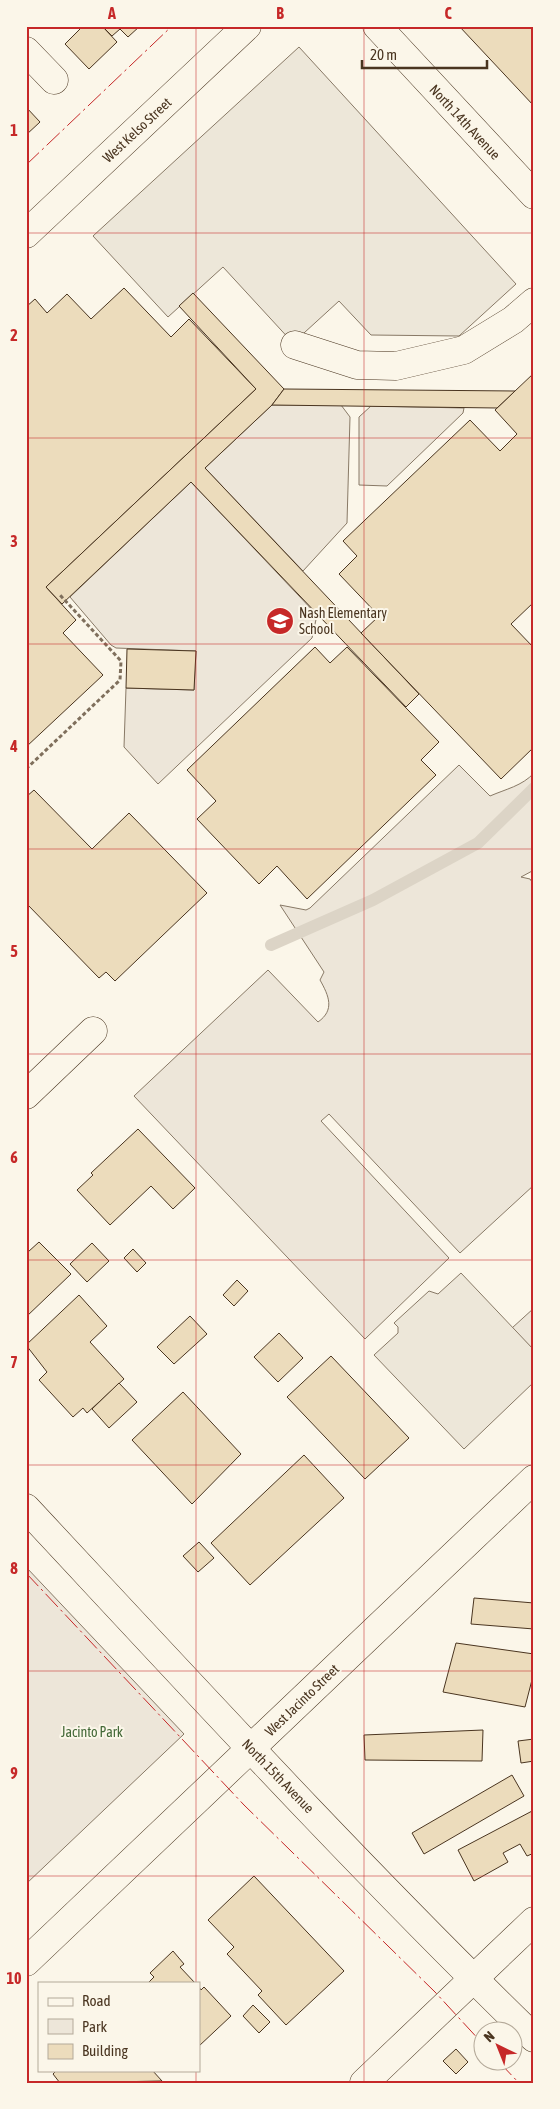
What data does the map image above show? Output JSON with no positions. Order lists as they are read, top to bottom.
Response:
{
  "streets": {
    "street": [
      "North 14th Avenue",
      "West Kelso Street",
      "West Jacinto Street",
      "North 15th Avenue"
    ]
  },
  "crossings": [
    ["West Jacinto Street", "North 15th Avenue"]
  ],
  "parks": ["Jacinto Park"],
  "places": {
    "school or university": ["Nash Elementary School"]
  },
  "legend": ["Road", "Park", "Building"],
  "scale_bar": "20 m",
  "north": "top left",
  "grid": {
    "columns": ["A", "B", "C"],
    "rows": [
      "1",
      "2",
      "3",
      "4",
      "5",
      "6",
      "7",
      "8",
      "9",
      "10"
    ]
  }
}
